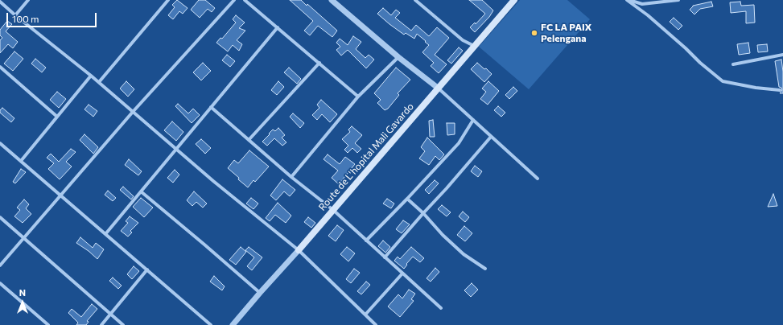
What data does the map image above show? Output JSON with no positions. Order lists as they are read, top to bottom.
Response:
{
  "streets": {
    "main road": ["Route de L'hopital Mali Gavardo"]
  },
  "places": ["FC LA PAIX Pelengana"],
  "scale_bar": "100 m",
  "north": "top"
}
